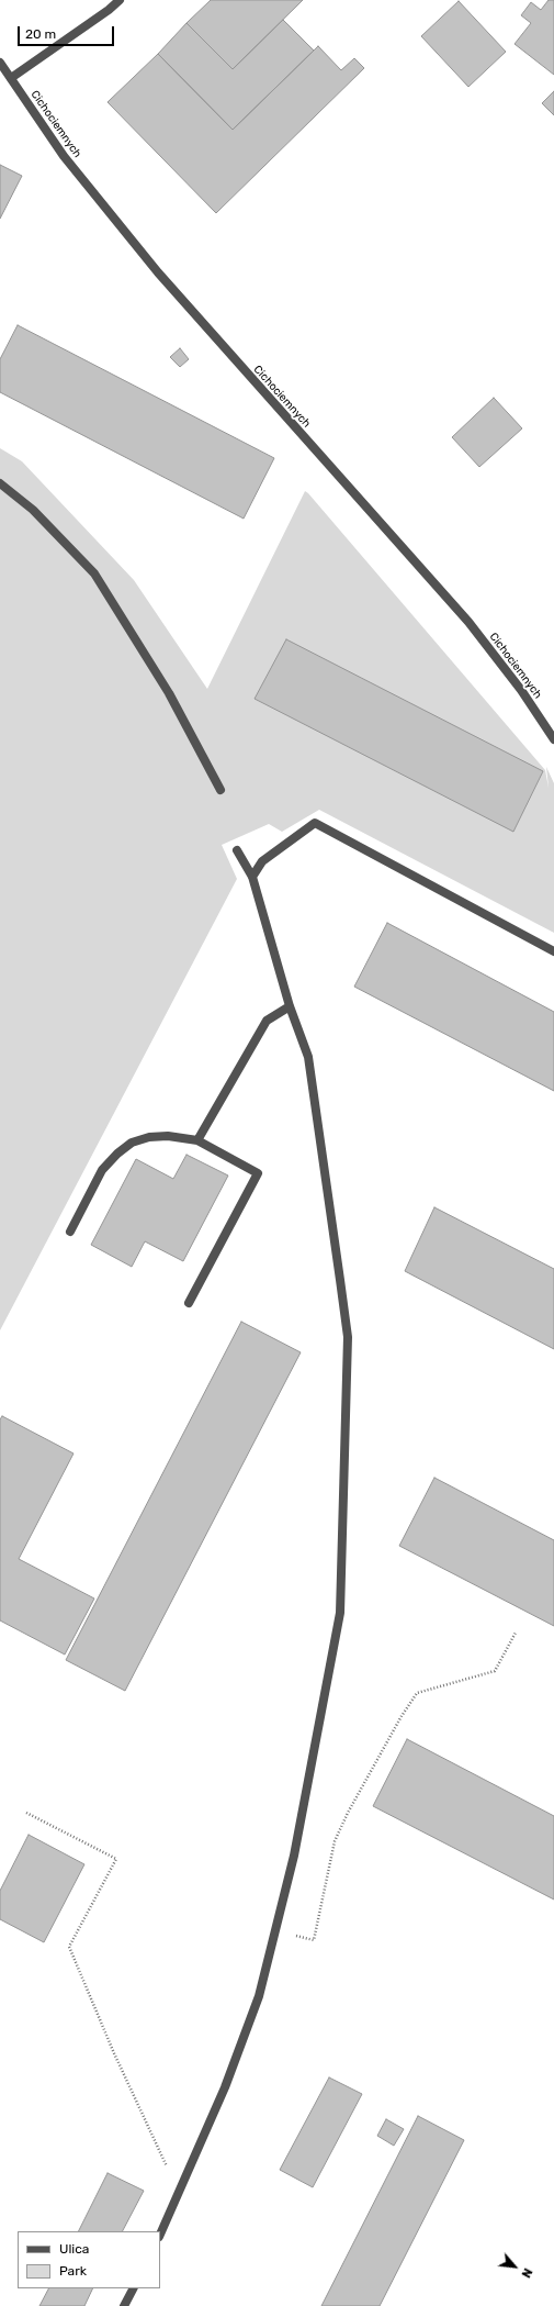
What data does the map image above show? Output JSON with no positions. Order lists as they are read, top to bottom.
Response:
{
  "streets": {
    "street": ["Cichociemnych"]
  },
  "legend": ["Ulica", "Park"],
  "scale_bar": "20 m",
  "north": "bottom right"
}
